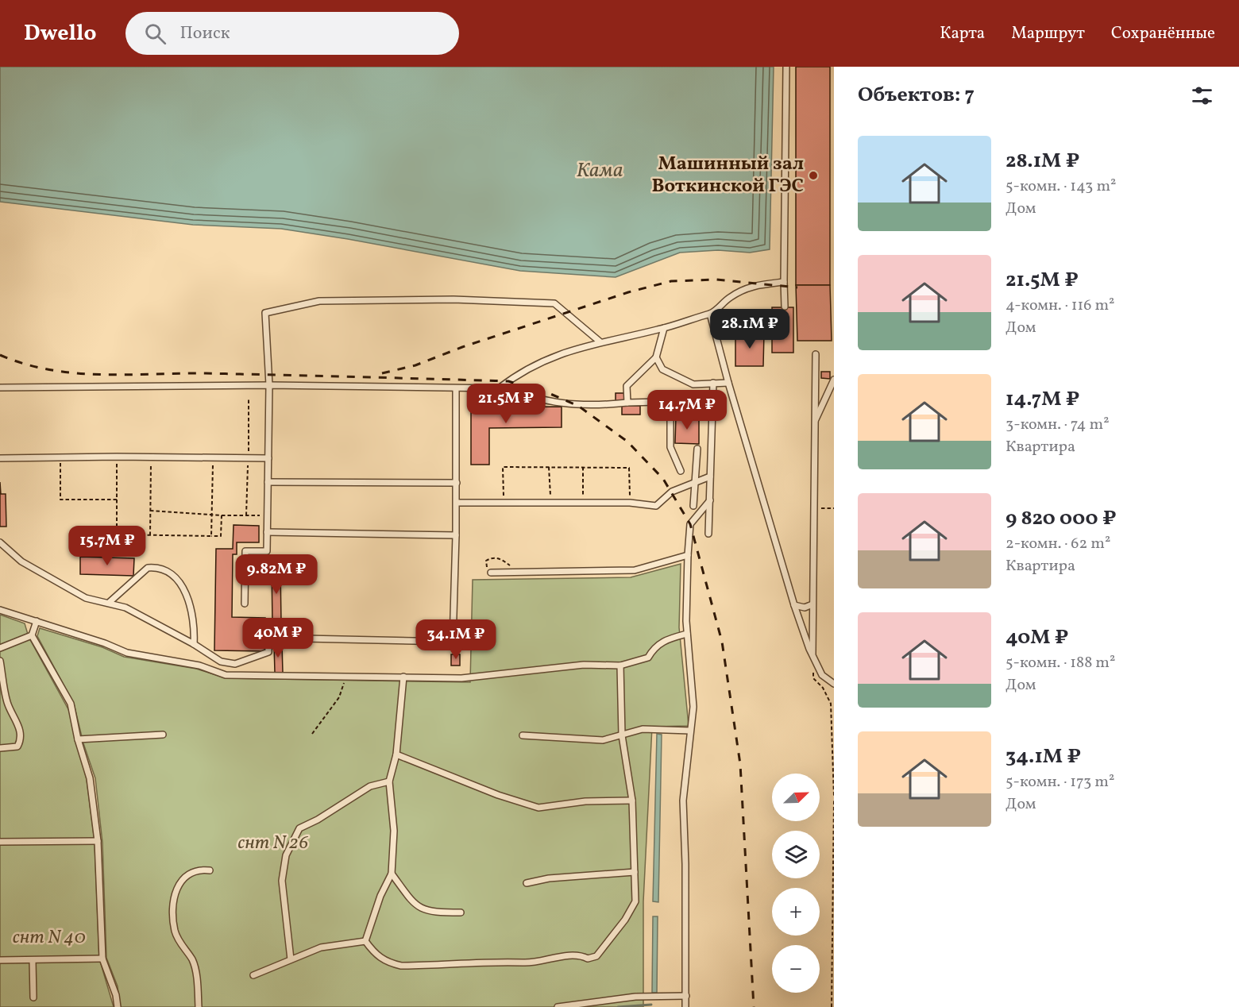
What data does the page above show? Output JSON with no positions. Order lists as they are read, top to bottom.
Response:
{
  "water": ["Кама"],
  "parks": ["снт N 26", "снт N 40"],
  "places": ["Машинный зал Воткинской ГЭС"],
  "north": "top right",
  "page": {
    "header": "Dwello",
    "search": "Поиск",
    "nav": ["Карта", "Маршрут", "Сохранённые"],
    "heading": "Объектов: 7",
    "list": [
      {
        "name": "28.1M ₽",
        "note": "5-комн. · 143 m² · Дом"
      },
      {
        "name": "21.5M ₽",
        "note": "4-комн. · 116 m² · Дом"
      },
      {
        "name": "14.7M ₽",
        "note": "3-комн. · 74 m² · Квартира"
      },
      {
        "name": "9 820 000 ₽",
        "note": "2-комн. · 62 m² · Квартира"
      },
      {
        "name": "40M ₽",
        "note": "5-комн. · 188 m² · Дом"
      },
      {
        "name": "34.1M ₽",
        "note": "5-комн. · 173 m² · Дом"
      }
    ],
    "price": [
      "28.1M ₽",
      "21.5M ₽",
      "14.7M ₽",
      "15.7M ₽",
      "9.82M ₽",
      "40M ₽",
      "34.1M ₽"
    ],
    "map_buttons": ["+", "−"]
  }
}
